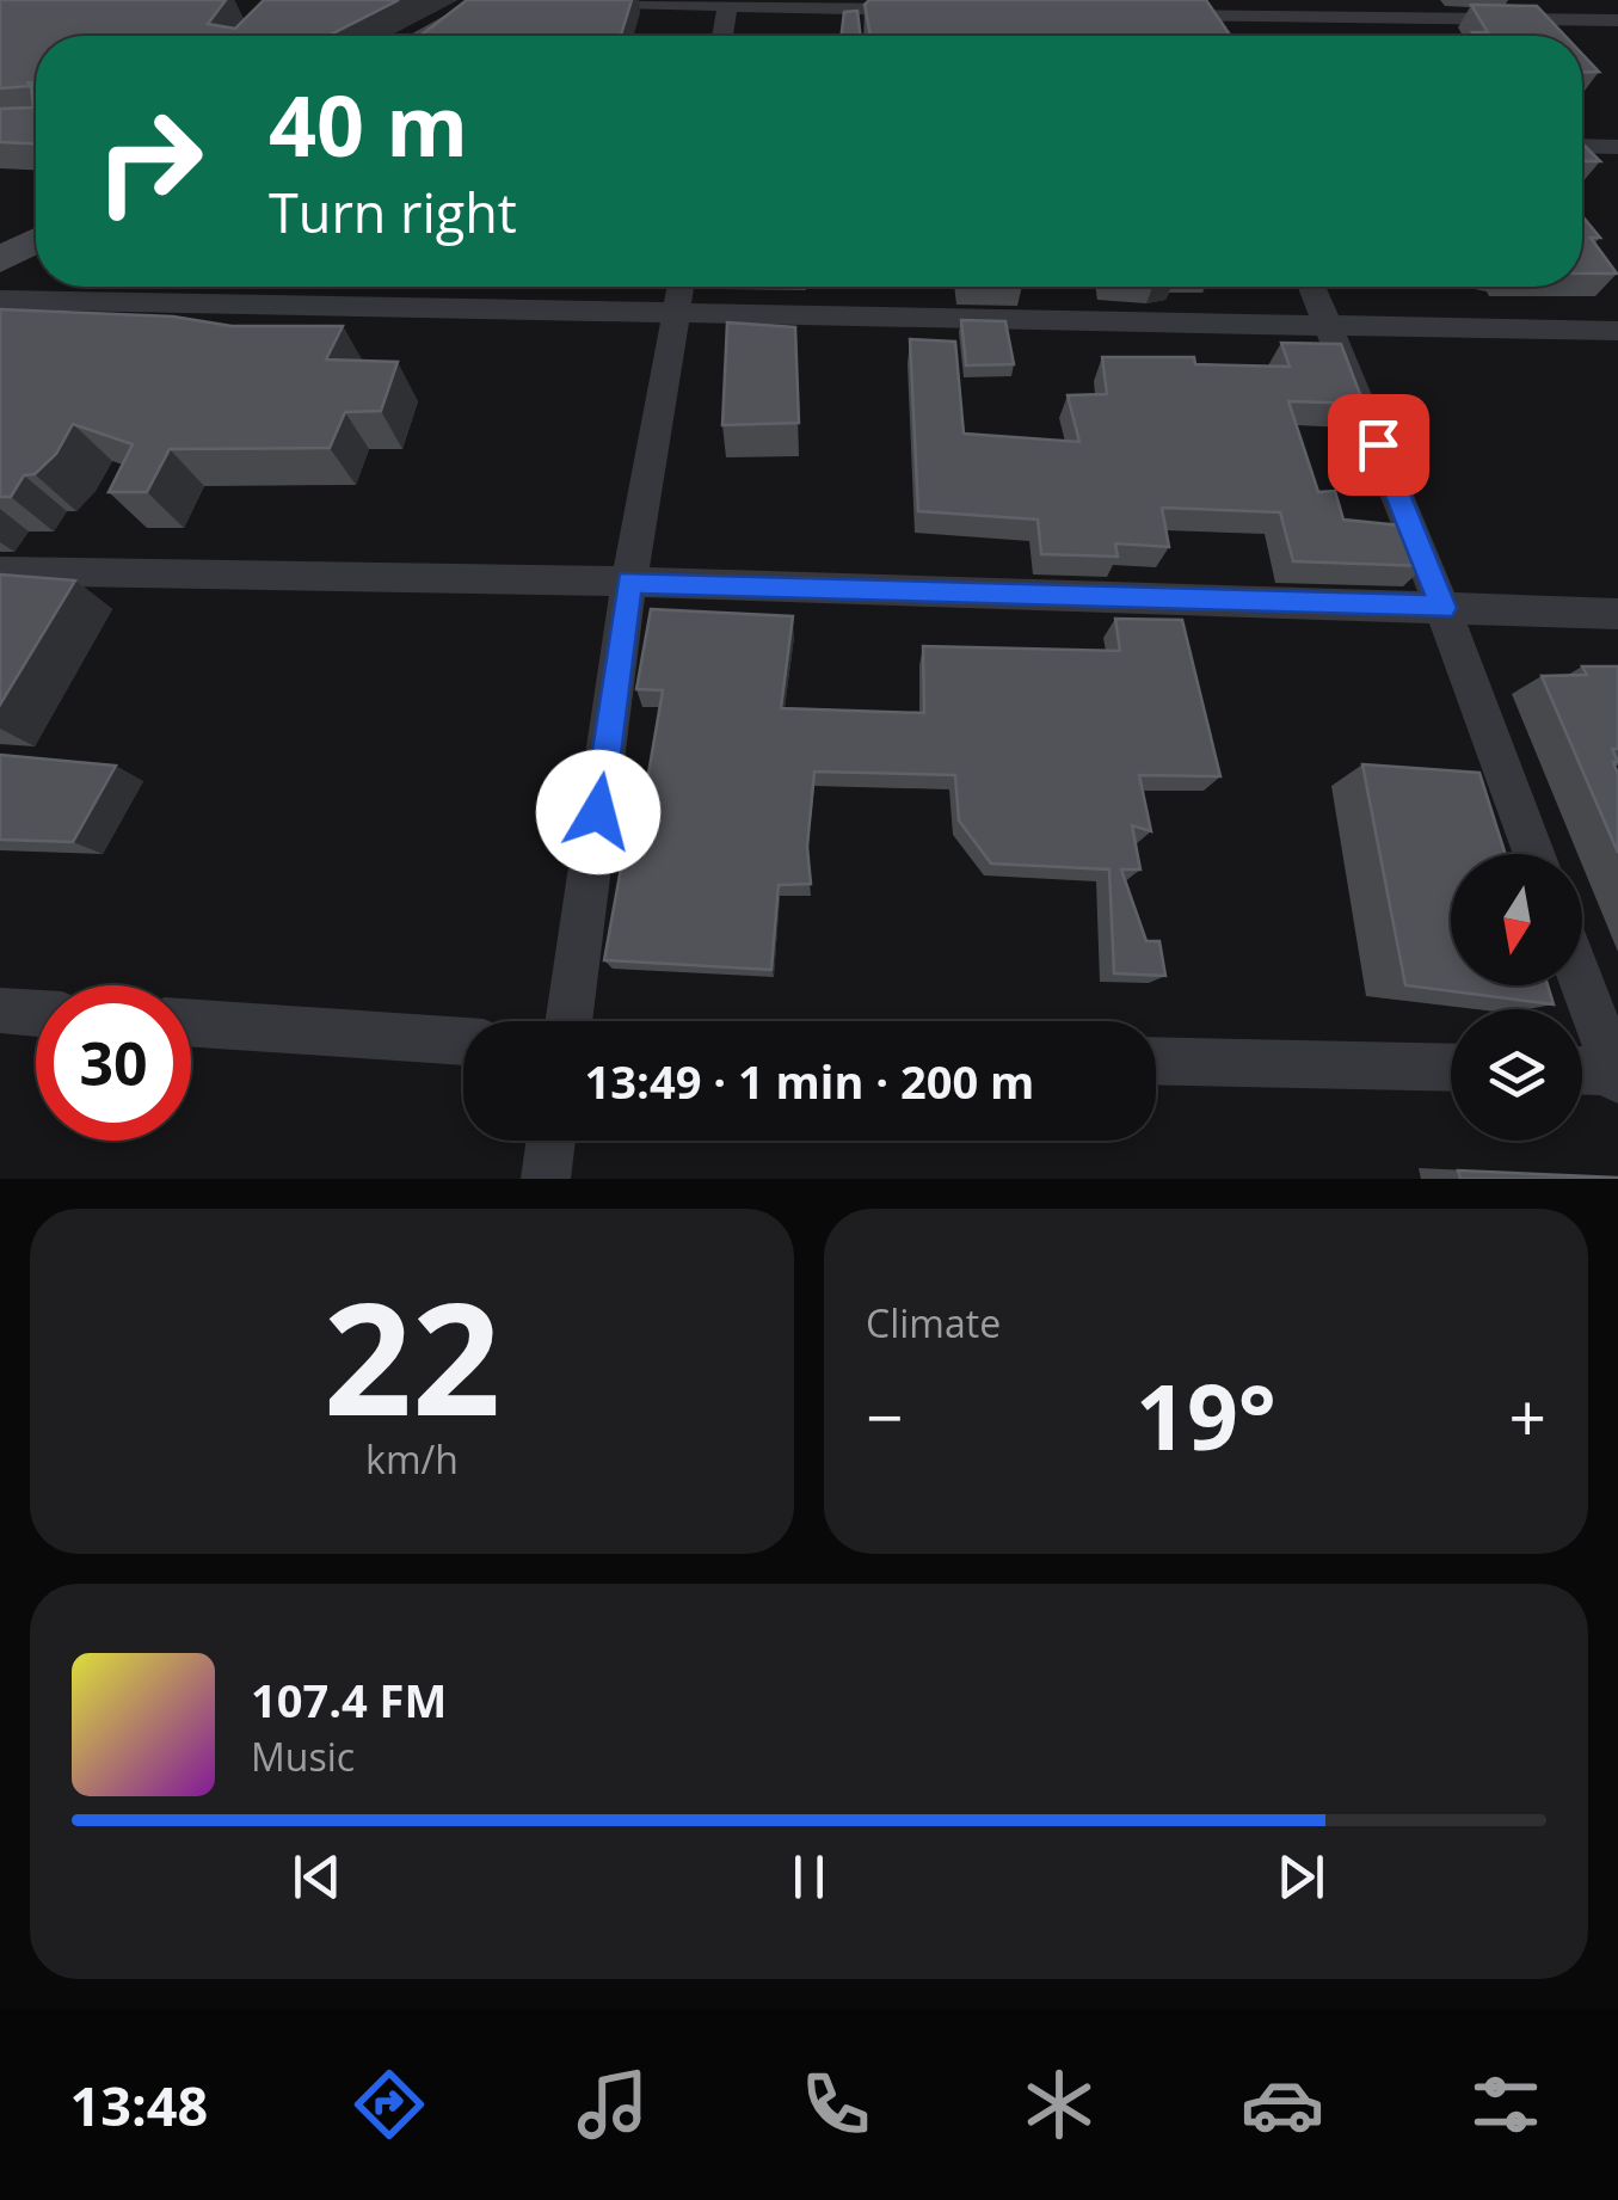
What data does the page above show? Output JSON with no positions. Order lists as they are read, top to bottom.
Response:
{
  "north": "bottom",
  "page": {
    "turn": ["40 m", "Turn right"],
    "limit": "30",
    "trip": "13:49 · 1 min · 200 m",
    "tile": [
      ["22", "km/h"],
      "Climate"
    ],
    "heat": ["−", "19°", "+"],
    "song": ["107.4 FM", "Music"],
    "tabs": "13:48"
  }
}
